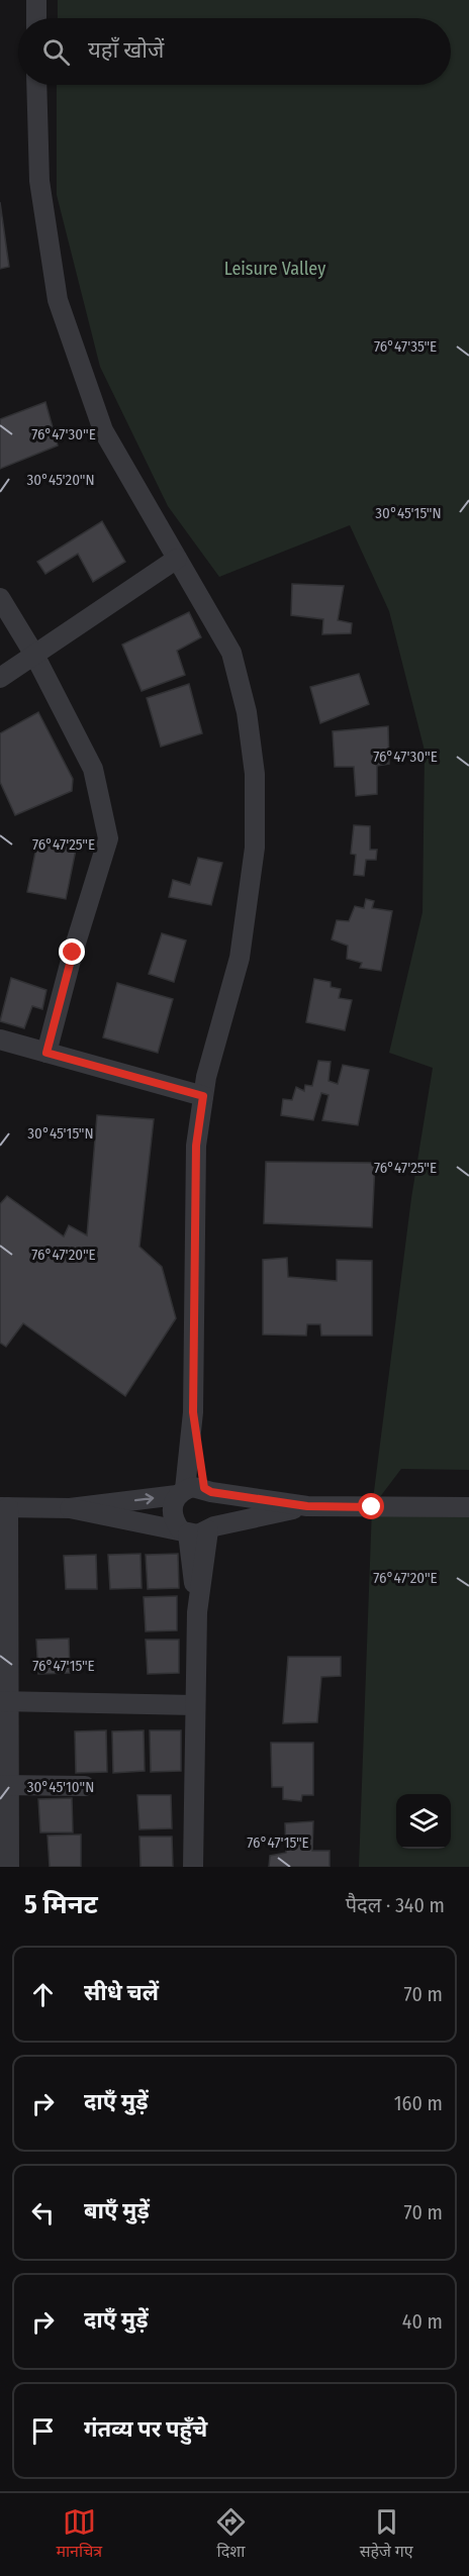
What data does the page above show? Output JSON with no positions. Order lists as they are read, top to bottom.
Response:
{
  "parks": ["Leisure Valley"],
  "page": {
    "search": "यहाँ खोजें",
    "heading": ["5 मिनट", "पैदल · 340 m"],
    "list": [
      ["सीधे चलें", "70 m"],
      ["दाएँ मुड़ें", "160 m"],
      ["बाएँ मुड़ें", "70 m"],
      ["दाएँ मुड़ें", "40 m"],
      "गंतव्य पर पहुँचे"
    ],
    "nav": ["मानचित्र", "दिशा", "सहेजे गए"]
  },
  "coordinates": [
    "76°47'35\"E",
    "76°47'30\"E",
    "30°45'20\"N",
    "30°45'15\"N",
    "76°47'25\"E",
    "76°47'20\"E",
    "76°47'15\"E",
    "30°45'10\"N"
  ]
}
